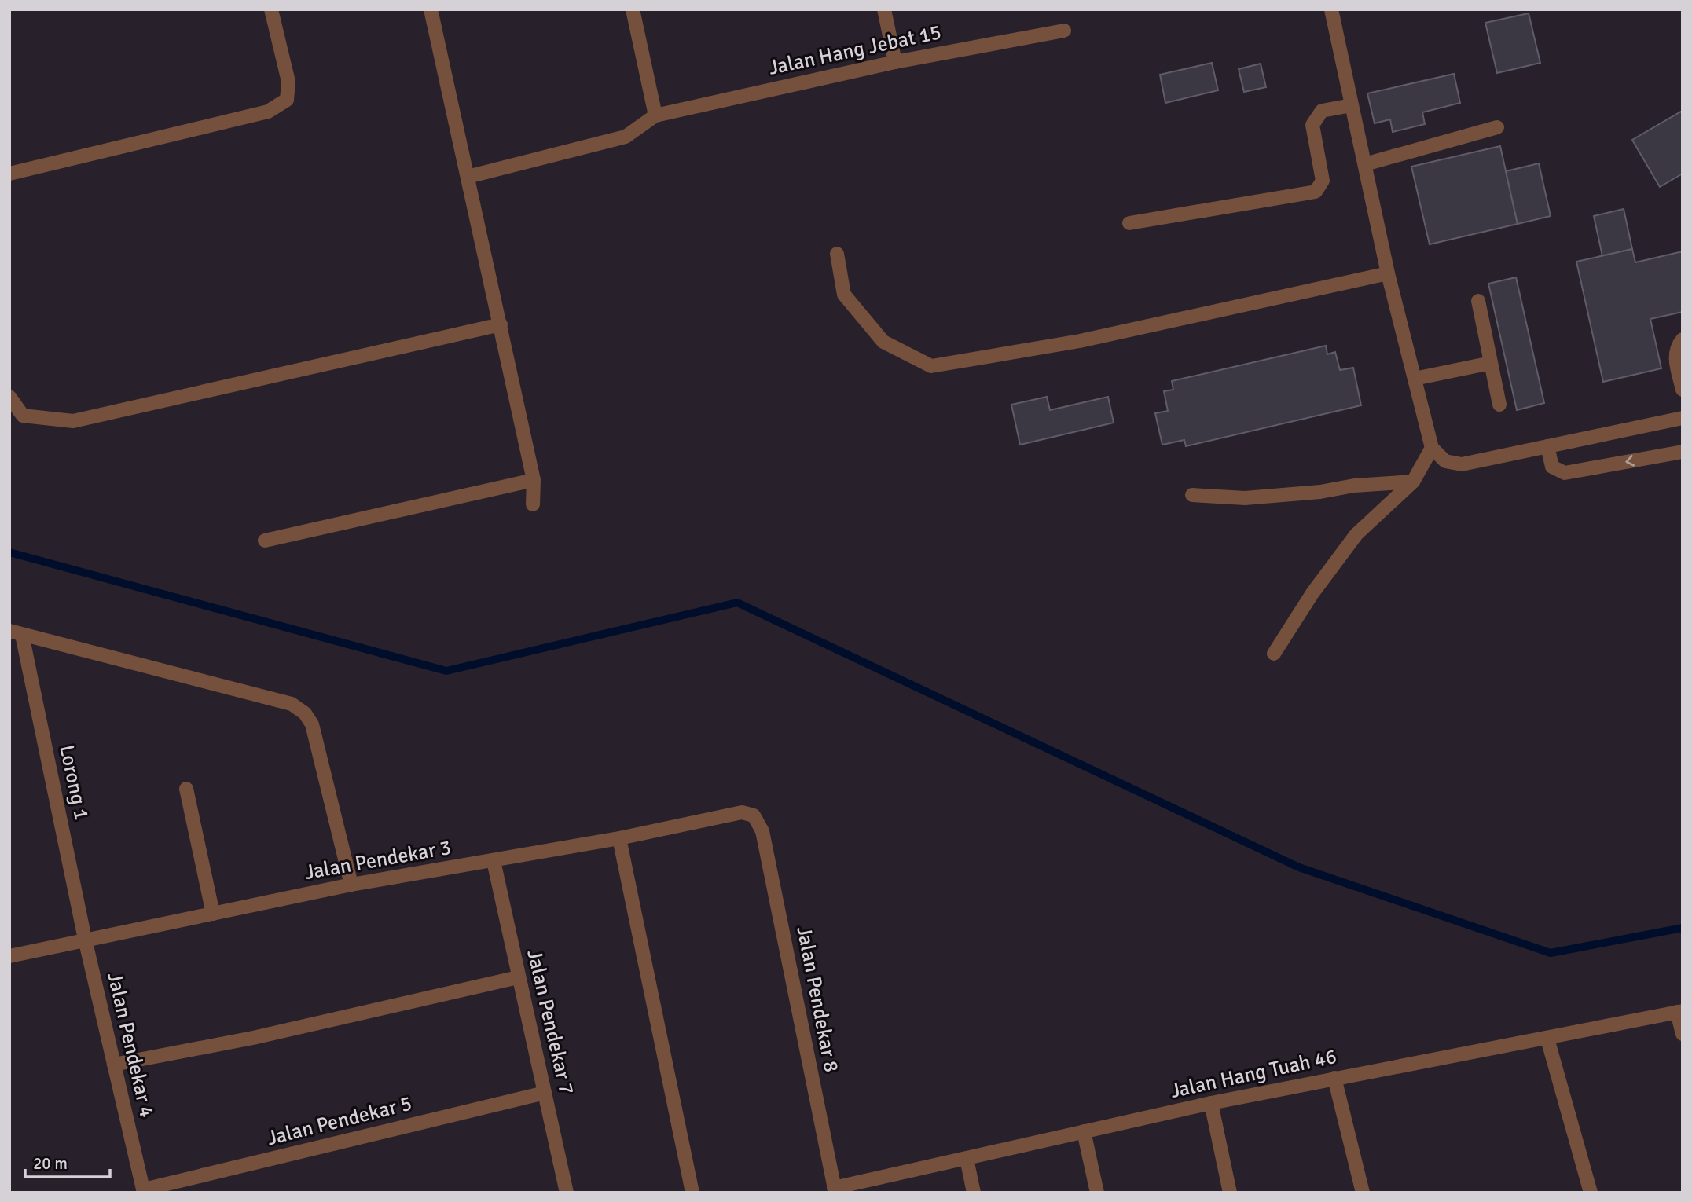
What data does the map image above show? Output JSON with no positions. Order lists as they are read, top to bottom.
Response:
{
  "streets": {
    "street": [
      "Jalan Hang Jebat 15",
      "Lorong 1",
      "Jalan Pendekar 3",
      "Jalan Pendekar 8",
      "Jalan Pendekar 7",
      "Jalan Pendekar 4",
      "Jalan Hang Tuah 46",
      "Jalan Pendekar 5"
    ]
  },
  "crossings": [
    ["Lorong 1", "Jalan Pendekar 3"],
    ["Lorong 1", "Jalan Pendekar 4"],
    ["Jalan Pendekar 3", "Jalan Pendekar 8"],
    ["Jalan Pendekar 3", "Jalan Pendekar 7"],
    ["Jalan Pendekar 3", "Jalan Pendekar 4"],
    ["Jalan Pendekar 8", "Jalan Hang Tuah 46"],
    ["Jalan Pendekar 7", "Jalan Pendekar 5"],
    ["Jalan Pendekar 4", "Jalan Pendekar 5"]
  ],
  "scale_bar": "20 m"
}
